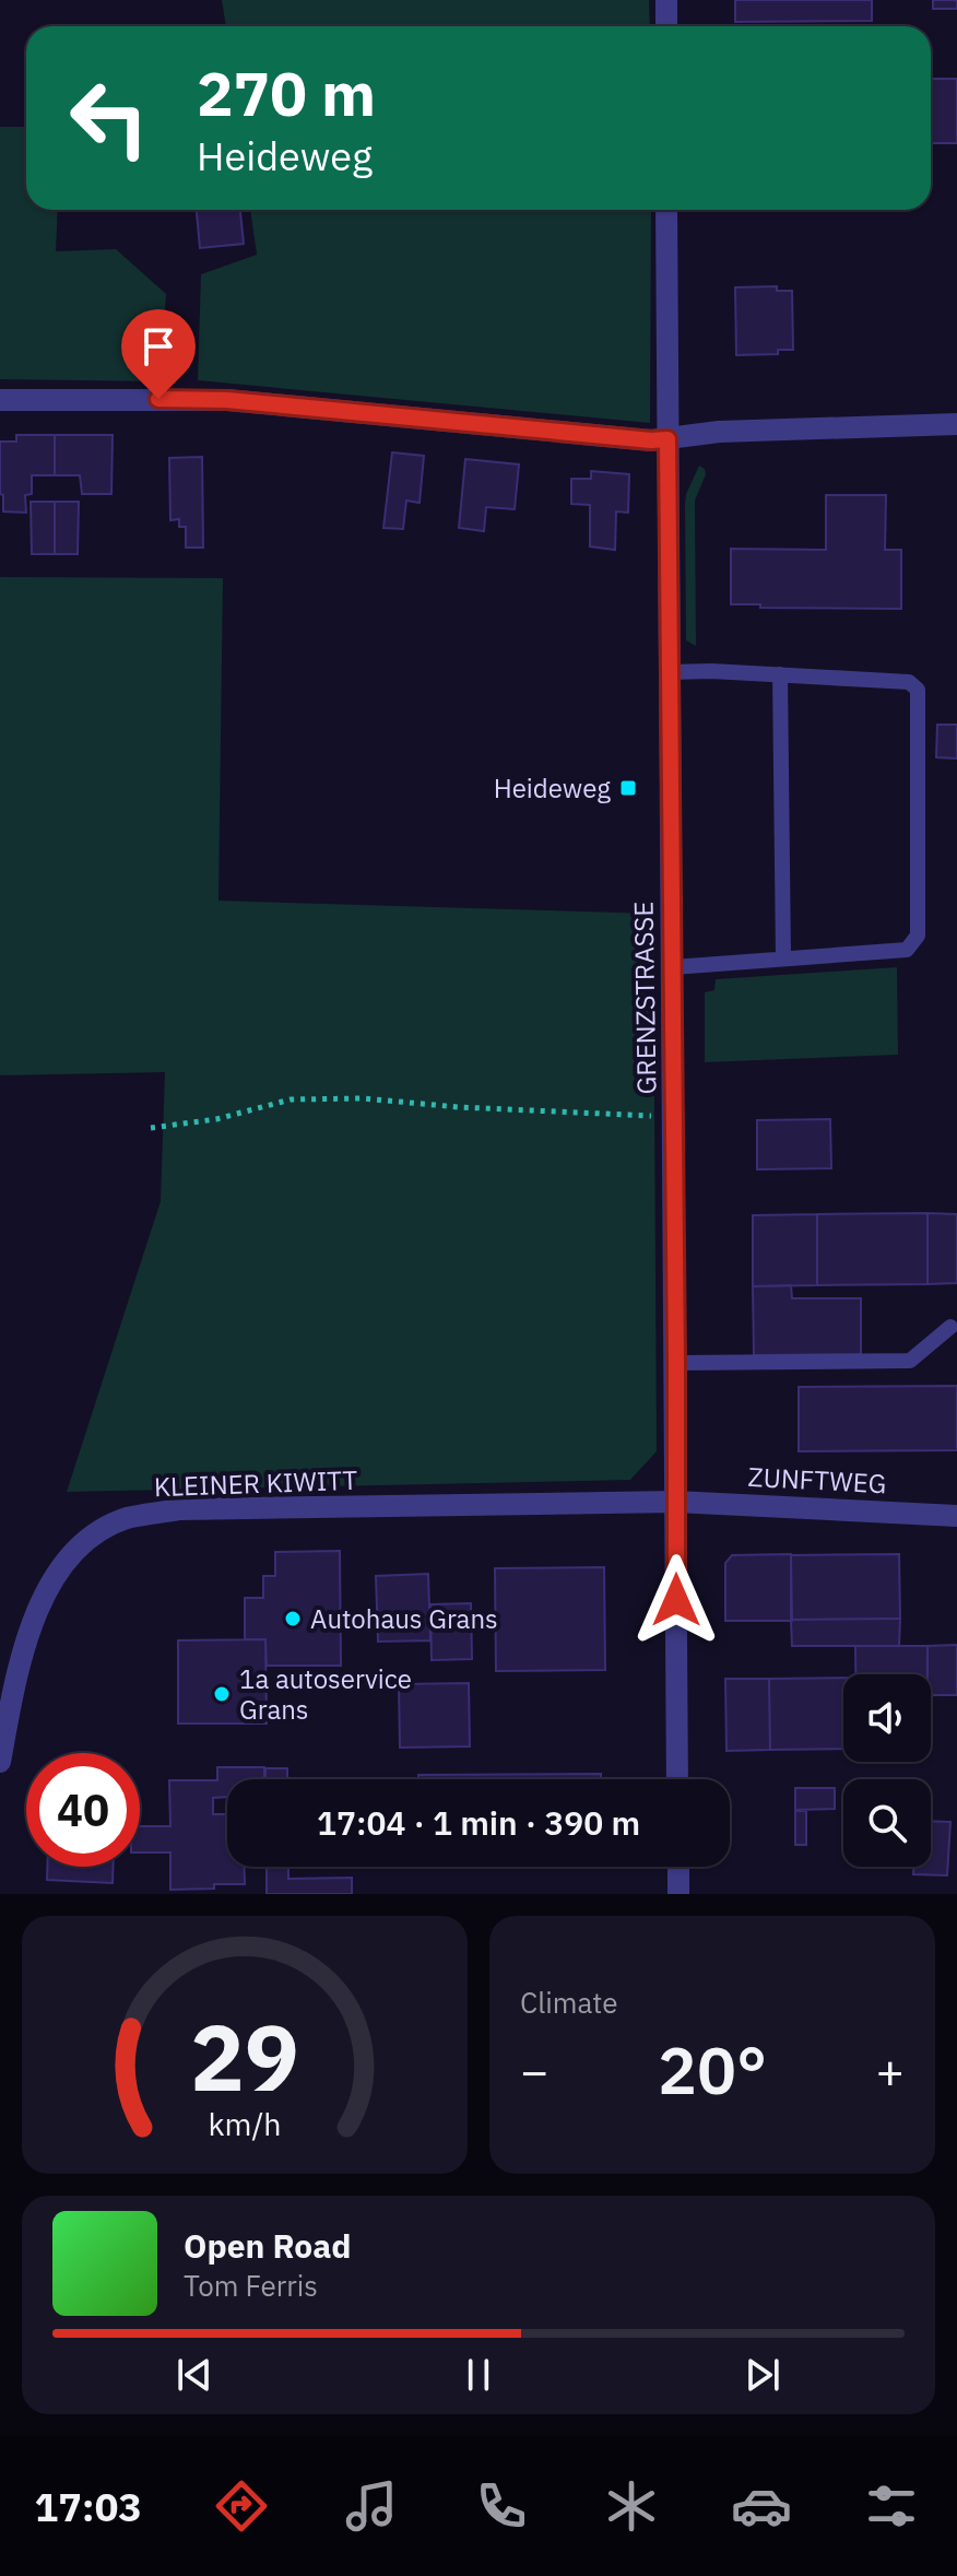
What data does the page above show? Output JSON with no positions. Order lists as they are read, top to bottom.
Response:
{
  "streets": {
    "street": ["GRENZSTRASSE", "ZUNFTWEG", "KLEINER KIWITT"]
  },
  "crossings": [
    ["GRENZSTRASSE", "ZUNFTWEG"],
    ["GRENZSTRASSE", "KLEINER KIWITT"],
    ["ZUNFTWEG", "KLEINER KIWITT"]
  ],
  "places": {
    "transit": ["Heideweg"],
    "other": ["Autohaus Grans", "1a autoservice Grans"]
  },
  "page": {
    "turn": ["270 m", "Heideweg"],
    "limit": "40",
    "trip": "17:04 · 1 min · 390 m",
    "tile": "Climate",
    "heat": ["−", "20°", "+"],
    "song": ["Open Road", "Tom Ferris"],
    "tabs": "17:03",
    "gauge": ["29", "km/h"]
  }
}
